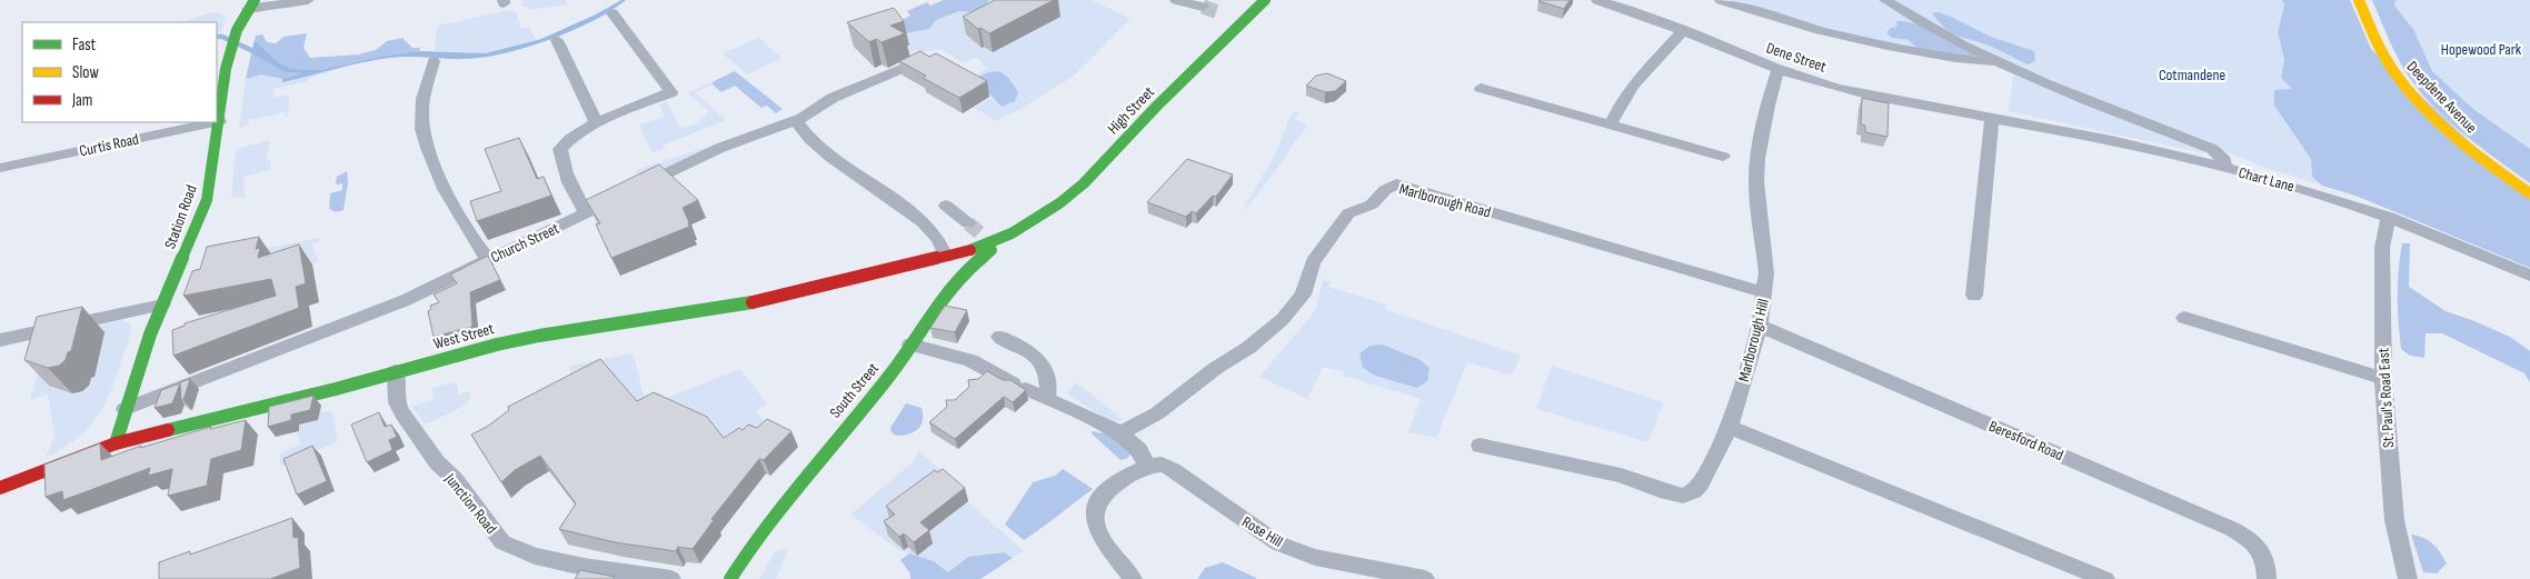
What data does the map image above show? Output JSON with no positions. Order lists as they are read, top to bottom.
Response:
{
  "streets": {
    "main road": [
      "Deepdene Avenue",
      "High Street",
      "Station Road",
      "West Street",
      "South Street"
    ],
    "street": [
      "Dene Street",
      "Curtis Road",
      "Chart Lane",
      "Marlborough Road",
      "Church Street",
      "Marlborough Hill",
      "St. Paul's Road East",
      "Beresford Road",
      "Junction Road",
      "Rose Hill"
    ]
  },
  "crossings": [
    ["Dene Street", "Chart Lane"],
    ["Dene Street", "Marlborough Hill"],
    ["High Street", "West Street"],
    ["High Street", "South Street"],
    ["Chart Lane", "St. Paul's Road East"],
    ["Marlborough Road", "Marlborough Hill"],
    ["Station Road", "Church Street"],
    ["Station Road", "West Street"],
    ["West Street", "South Street"],
    ["West Street", "Junction Road"],
    ["Marlborough Hill", "Beresford Road"]
  ],
  "parks": ["Hopewood Park", "Cotmandene"],
  "legend": ["Fast", "Slow", "Jam"]
}
